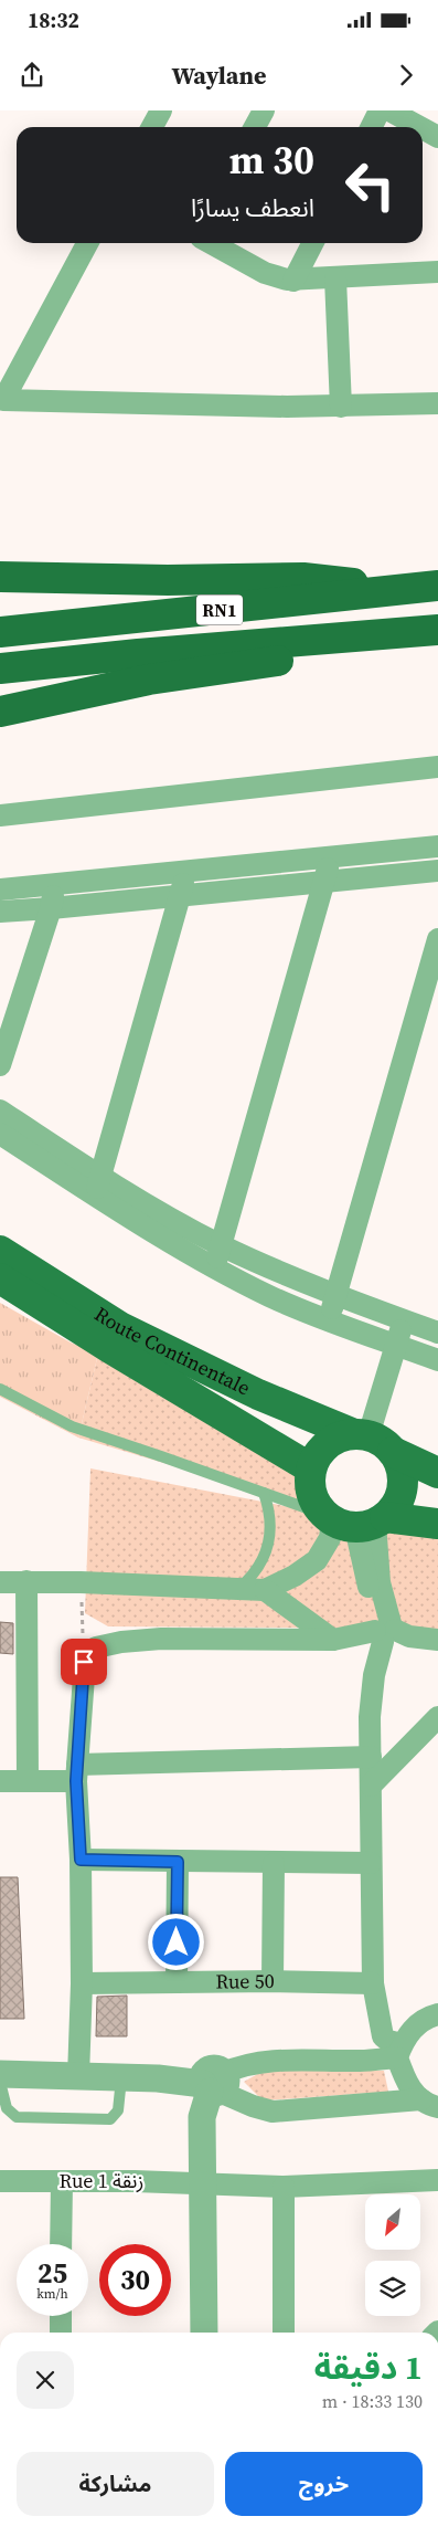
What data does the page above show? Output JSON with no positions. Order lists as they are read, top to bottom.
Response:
{
  "streets": {
    "highway": ["RN1"],
    "main road": ["Route Continentale"],
    "street": ["Rue 50", "Rue 1 زنقة"]
  },
  "north": "bottom left",
  "page": {
    "status": "18:32",
    "header": "Waylane",
    "turn": ["30 m", "انعطف يسارًا"],
    "speed": "25 km/h",
    "limit": "30",
    "heading": ["1 دقيقة", "130 m · 18:33"],
    "buttons": ["خروج", "مشاركة"]
  }
}
